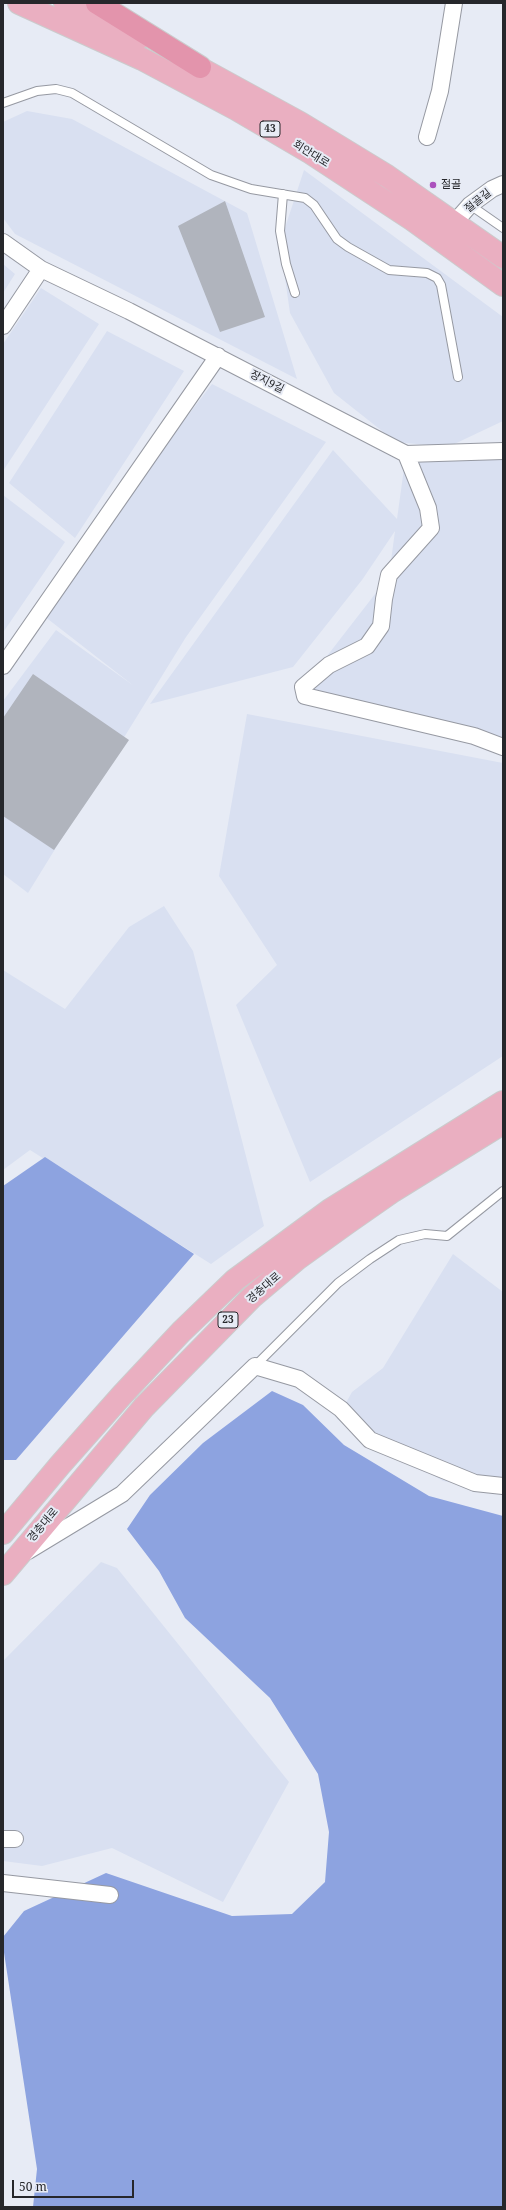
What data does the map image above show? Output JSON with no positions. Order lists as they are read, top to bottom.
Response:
{
  "streets": {
    "main road": [
      "43",
      "회안대로",
      "경충대로",
      "23"
    ],
    "street": ["절골길", "장지9길"]
  },
  "crossings": [
    ["회안대로", "절골길"]
  ],
  "places": ["절골"],
  "scale_bar": "50 m"
}
